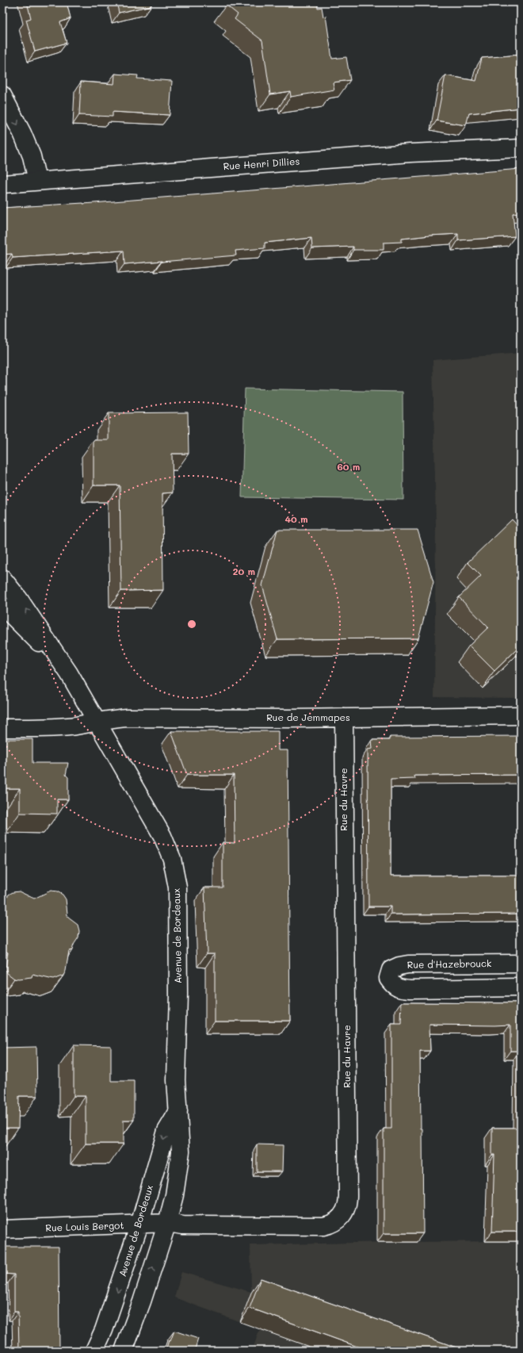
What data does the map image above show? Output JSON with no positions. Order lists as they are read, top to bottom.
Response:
{
  "streets": {
    "street": [
      "Rue Henri Dillies",
      "Rue de Jemmapes",
      "Rue du Havre",
      "Avenue de Bordeaux",
      "Rue d'Hazebrouck",
      "Rue Louis Bergot"
    ]
  },
  "crossings": [
    ["Rue de Jemmapes", "Rue du Havre"],
    ["Rue de Jemmapes", "Avenue de Bordeaux"],
    ["Rue du Havre", "Avenue de Bordeaux"],
    ["Rue du Havre", "Rue Louis Bergot"],
    ["Avenue de Bordeaux", "Rue Louis Bergot"]
  ],
  "rings": ["60 m", "40 m", "20 m"]
}
